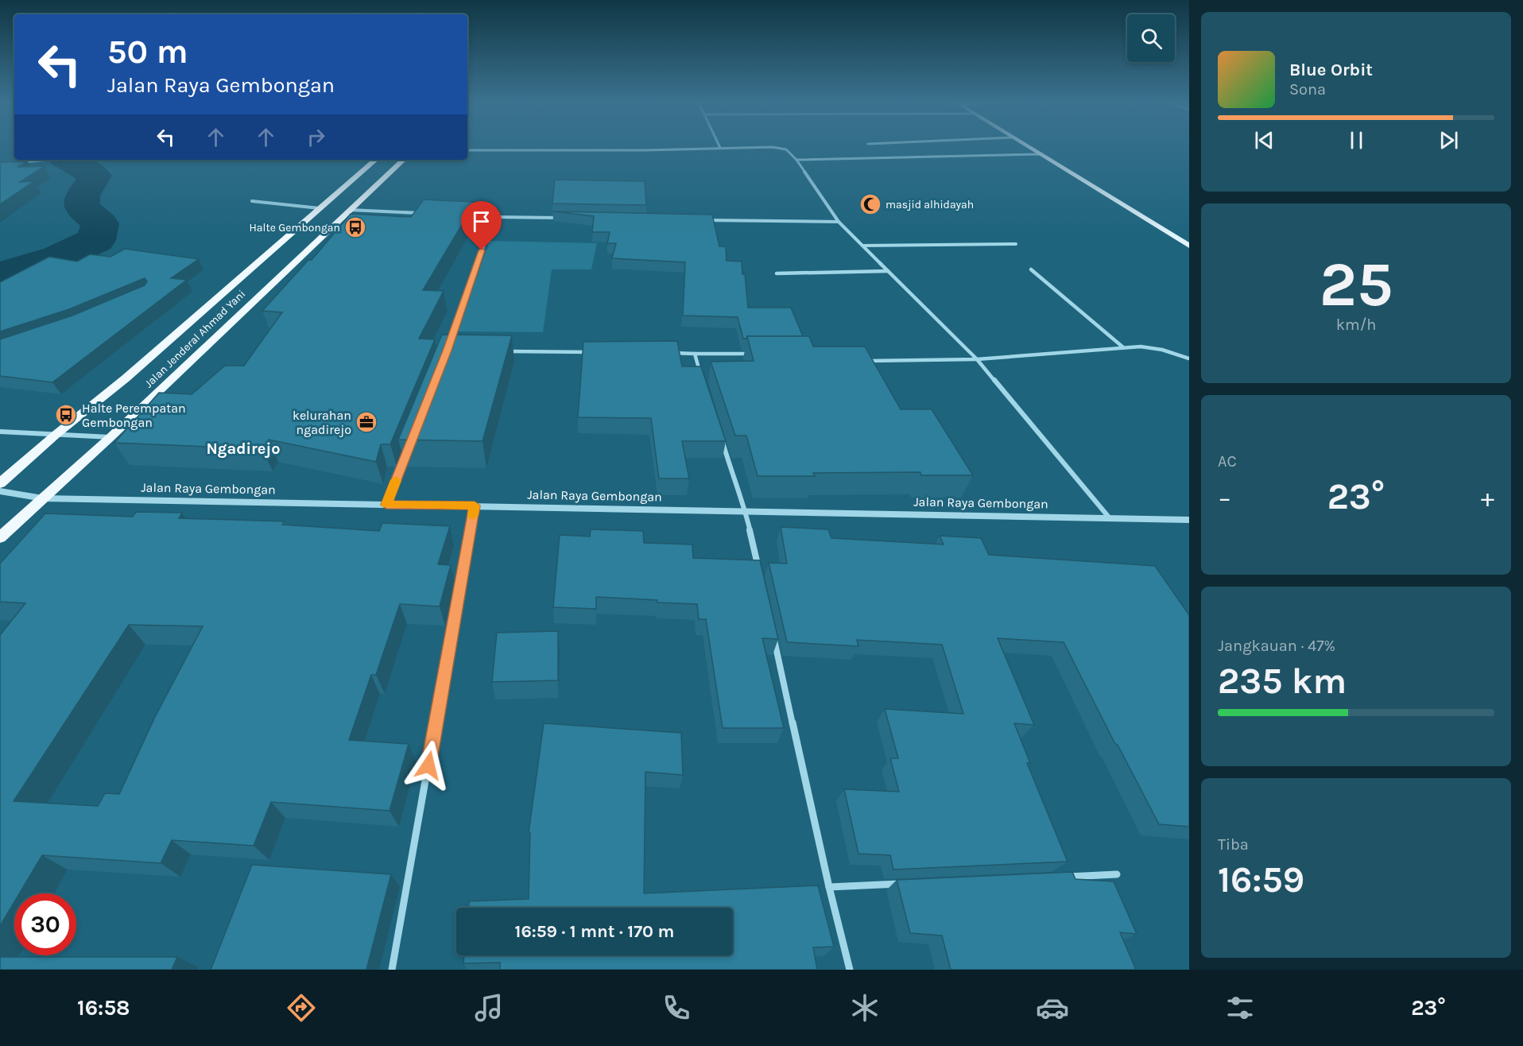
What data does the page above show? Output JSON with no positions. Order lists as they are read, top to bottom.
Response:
{
  "streets": {
    "highway": ["Jalan Jenderal Ahmad Yani"],
    "street": ["Jalan Raya Gembongan"]
  },
  "crossings": [
    ["Jalan Jenderal Ahmad Yani", "Jalan Raya Gembongan"]
  ],
  "districts": ["Ngadirejo"],
  "places": {
    "mosque": ["masjid alhidayah"],
    "bus stop": ["Halte Gembongan", "Halte Perempatan Gembongan"],
    "office": ["kelurahan ngadirejo"]
  },
  "page": {
    "turn": ["50 m", "Jalan Raya Gembongan"],
    "song": ["Blue Orbit", "Sona"],
    "tile": [
      ["25", "km/h"],
      "AC",
      ["Jangkauan · 47%", "235 km"],
      ["Tiba", "16:59"]
    ],
    "heat": ["−", "23°", "+"],
    "limit": "30",
    "trip": "16:59 · 1 mnt · 170 m",
    "tabs": ["16:58", "23°"]
  }
}
